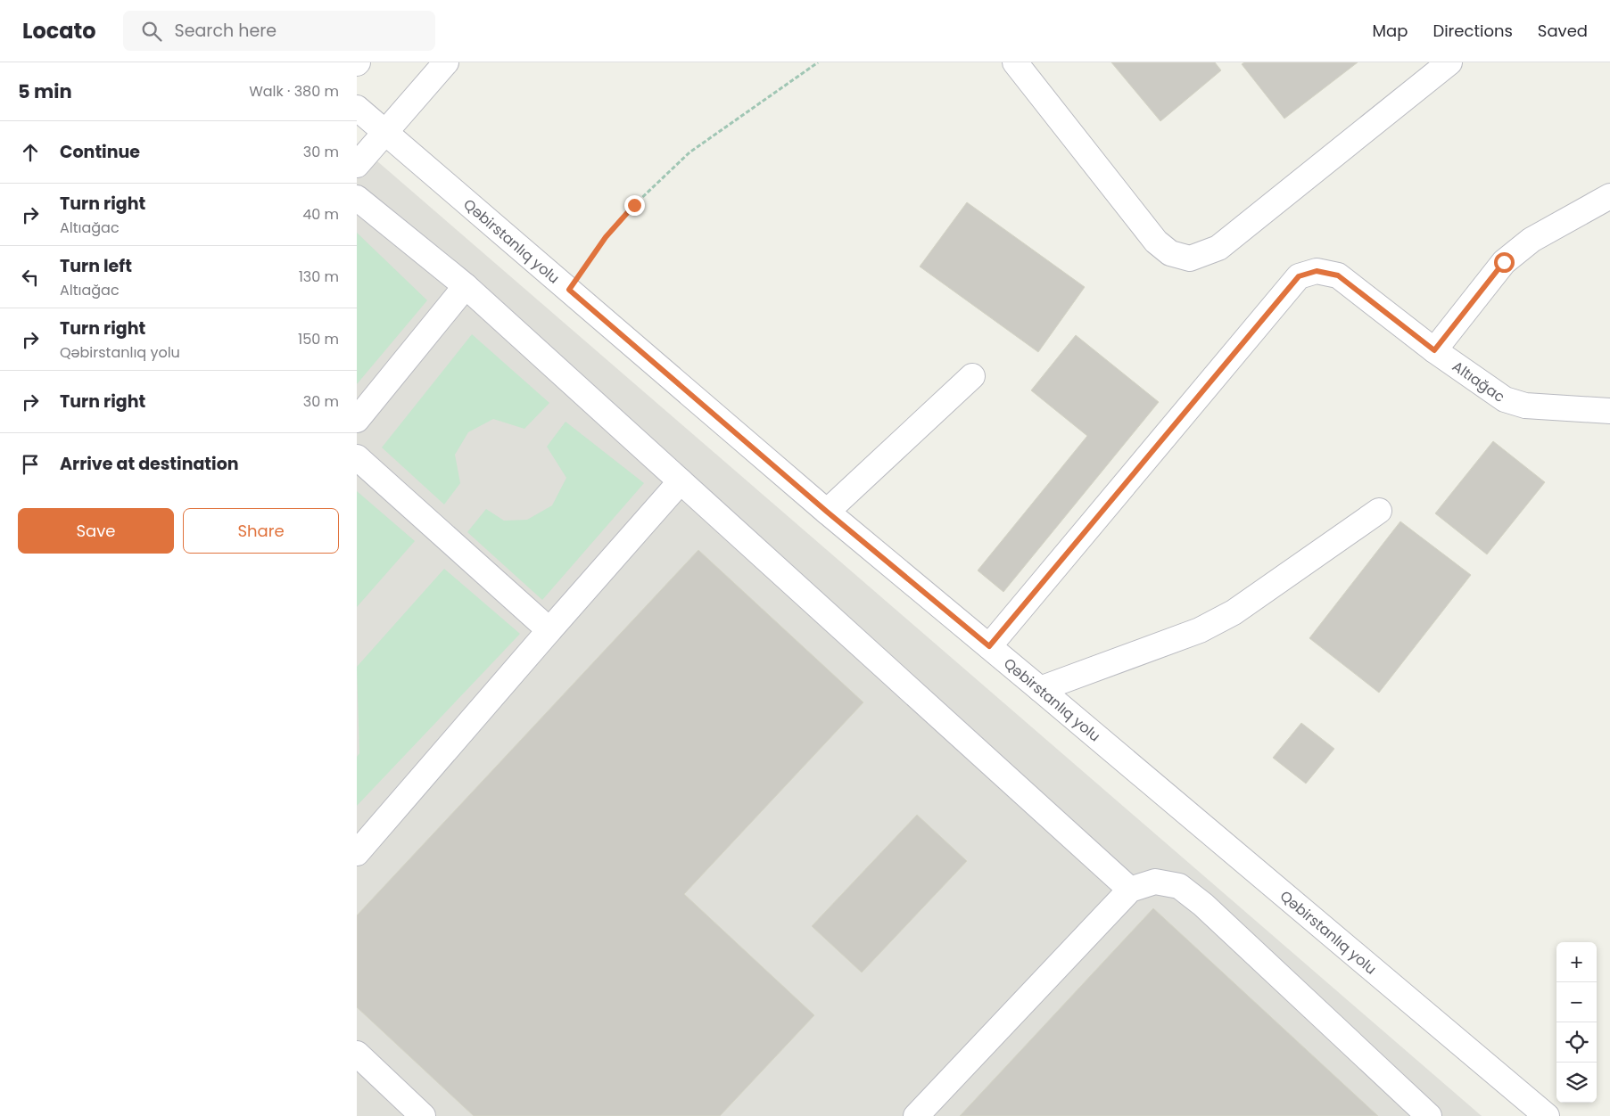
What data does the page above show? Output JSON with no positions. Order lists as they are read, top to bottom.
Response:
{
  "streets": {
    "street": ["Qəbirstanlıq yolu", "Altıağac"]
  },
  "crossings": [
    ["Qəbirstanlıq yolu", "Altıağac"]
  ],
  "page": {
    "header": "Locato",
    "search": "Search here",
    "nav": ["Map", "Directions", "Saved"],
    "heading": ["5 min", "Walk · 380 m"],
    "list": [
      ["Continue", "30 m"],
      ["Turn right", "Altıağac", "40 m"],
      ["Turn left", "Altıağac", "130 m"],
      ["Turn right", "Qəbirstanlıq yolu", "150 m"],
      ["Turn right", "30 m"],
      "Arrive at destination"
    ],
    "buttons": ["Save", "Share"],
    "map_buttons": ["+", "−"]
  }
}
